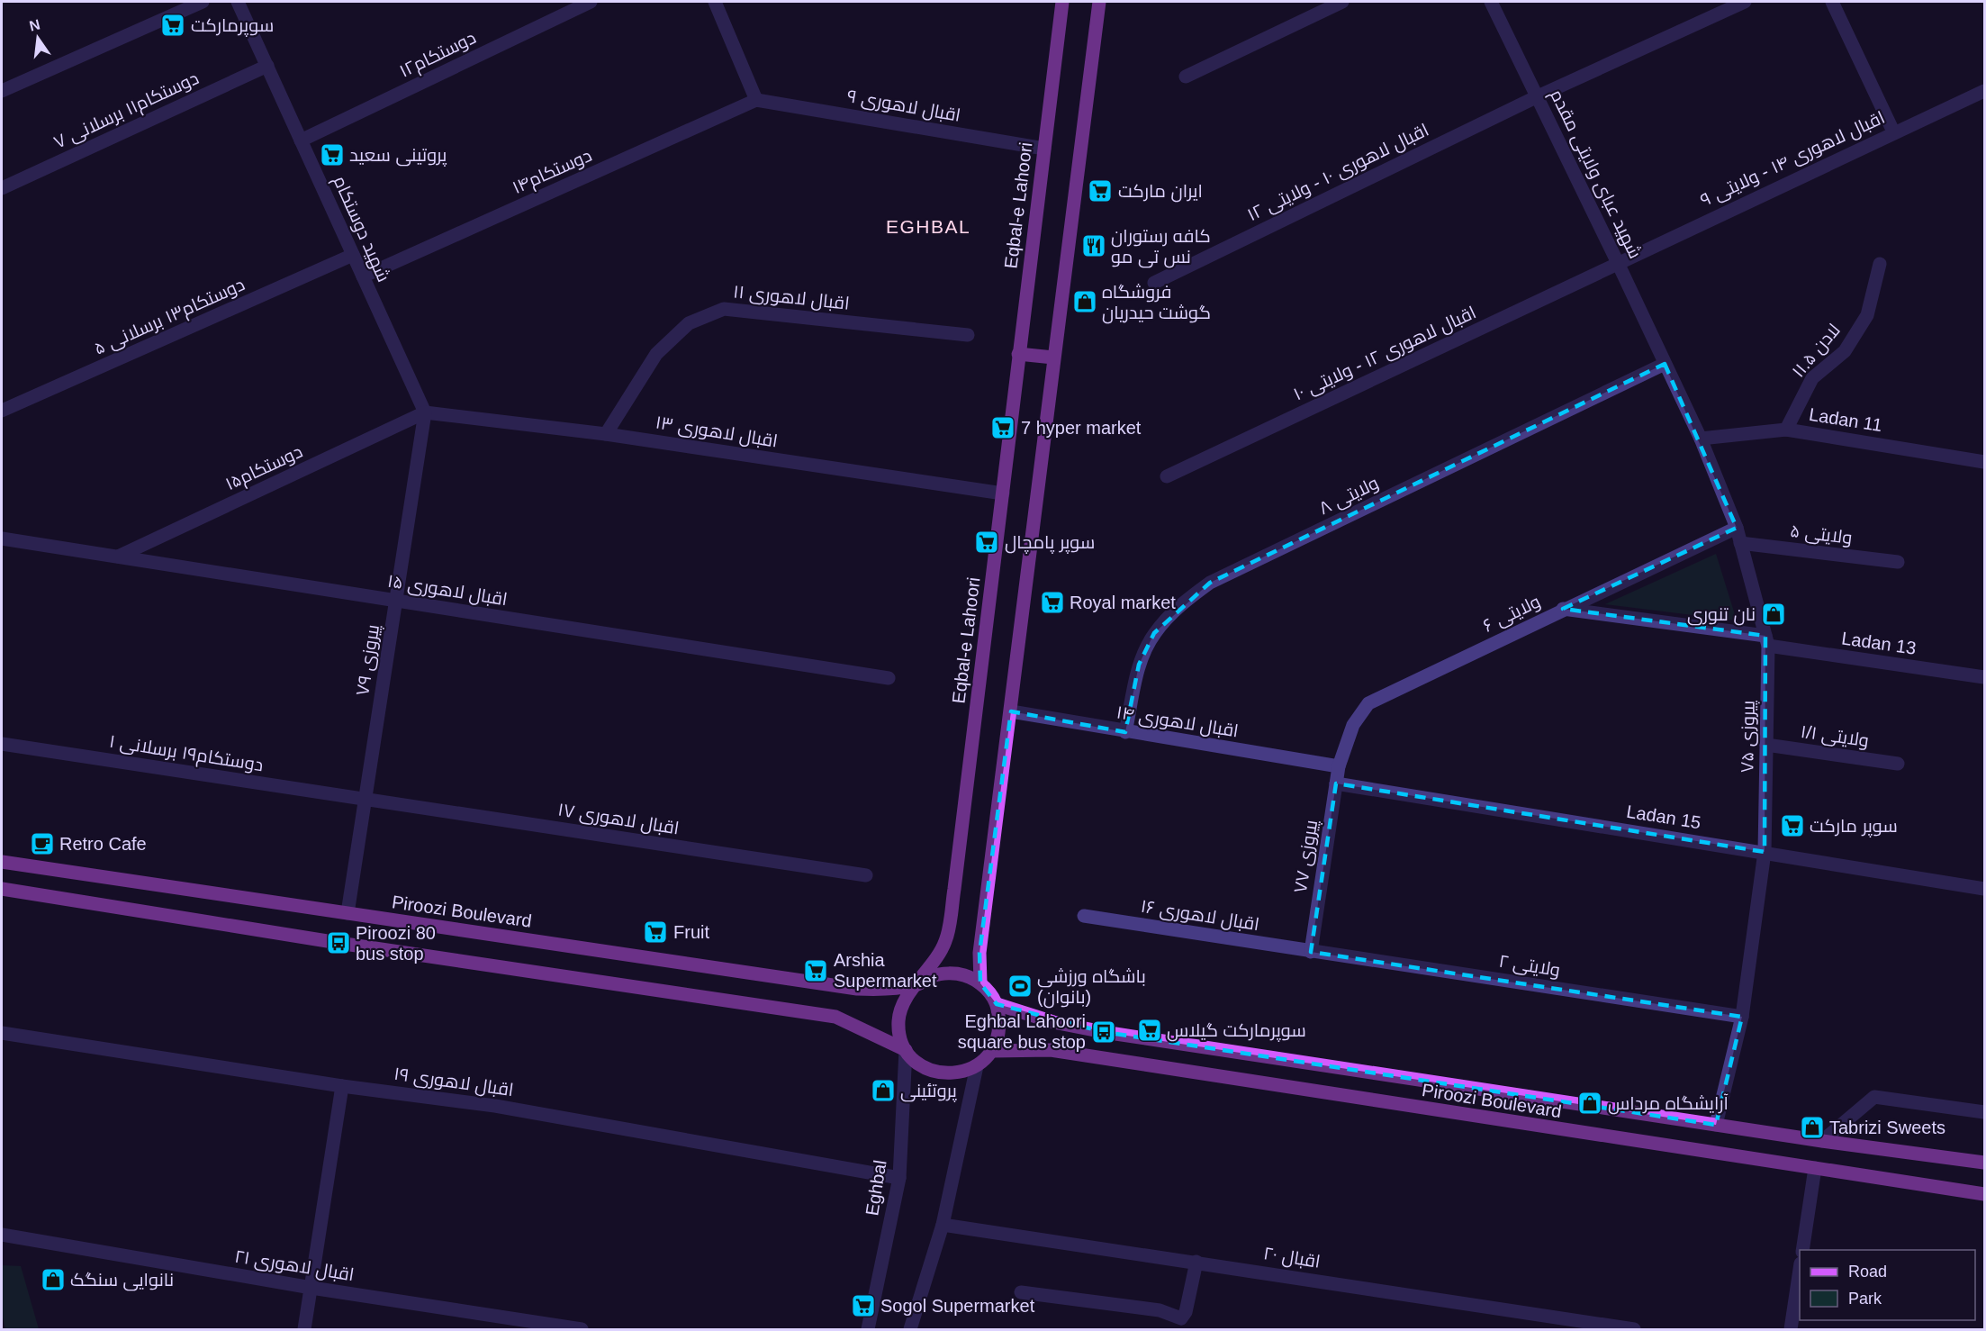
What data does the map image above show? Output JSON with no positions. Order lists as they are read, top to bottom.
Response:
{
  "streets": {
    "main road": ["Eqbal-e Lahoori", "Piroozi Boulevard"],
    "street": [
      "دوستکام۱۲",
      "اقبال لاهوری ۹",
      "دوستکام۱۱ برسلانی ۷",
      "اقبال لاهوری ۱۴ - ولایتی ۹",
      "دوستکام۱۴",
      "اقبال لاهوری ۱۰ - ولایتی ۱۲",
      "شهید عبای ولایتی مقدم",
      "شهید دوستکام",
      "اقبال لاهوری ۱۱",
      "دوستکام۱۳ برسلانی ۵",
      "لادن ۱۱.۵",
      "اقبال لاهوری ۱۲ - ولایتی ۱۰",
      "Ladan 11",
      "اقبال لاهوری ۱۳",
      "دوستکام۱۵",
      "ولایتی ۸",
      "ولایتی ۵",
      "اقبال لاهوری ۱۵",
      "ولایتی ۶",
      "Ladan 13",
      "پیروزی ۷۹",
      "اقبال لاهوری ۱۴",
      "ولایتی ۱/۱",
      "پیروزی ۷۵",
      "دوستکام۱۹ برسلانی ۱",
      "Ladan 15",
      "اقبال لاهوری ۱۷",
      "پیروزی ۷۷",
      "اقبال لاهوری ۱۶",
      "ولایتی ۲",
      "اقبال لاهوری ۱۹",
      "Eghbal",
      "اقبال ۲۰",
      "اقبال لاهوری ۲۱"
    ]
  },
  "crossings": [
    ["دوستکام۱۲", "شهید دوستکام"],
    ["اقبال لاهوری ۹", "دوستکام۱۴"],
    ["اقبال لاهوری ۹", "Eqbal-e Lahoori"],
    ["دوستکام۱۱ برسلانی ۷", "شهید دوستکام"],
    ["اقبال لاهوری ۱۴ - ولایتی ۹", "شهید عبای ولایتی مقدم"],
    ["اقبال لاهوری ۱۴ - ولایتی ۹", "اقبال لاهوری ۱۲ - ولایتی ۱۰"],
    ["دوستکام۱۴", "شهید دوستکام"],
    ["اقبال لاهوری ۱۰ - ولایتی ۱۲", "شهید عبای ولایتی مقدم"],
    ["شهید عبای ولایتی مقدم", "اقبال لاهوری ۱۲ - ولایتی ۱۰"],
    ["شهید عبای ولایتی مقدم", "ولایتی ۸"],
    ["شهید عبای ولایتی مقدم", "پیروزی ۷۵"],
    ["Eqbal-e Lahoori", "اقبال لاهوری ۱۳"],
    ["Eqbal-e Lahoori", "Piroozi Boulevard"],
    ["Eqbal-e Lahoori", "Eghbal"],
    ["شهید دوستکام", "دوستکام۱۳ برسلانی ۵"],
    ["شهید دوستکام", "اقبال لاهوری ۱۳"],
    ["شهید دوستکام", "دوستکام۱۵"],
    ["شهید دوستکام", "پیروزی ۷۹"],
    ["اقبال لاهوری ۱۱", "اقبال لاهوری ۱۳"],
    ["لادن ۱۱.۵", "Ladan 11"],
    ["Ladan 11", "پیروزی ۷۵"],
    ["اقبال لاهوری ۱۳", "دوستکام۱۵"],
    ["اقبال لاهوری ۱۳", "پیروزی ۷۹"],
    ["دوستکام۱۵", "اقبال لاهوری ۱۵"],
    ["دوستکام۱۵", "پیروزی ۷۹"],
    ["ولایتی ۸", "اقبال لاهوری ۱۴"],
    ["ولایتی ۸", "پیروزی ۷۵"],
    ["ولایتی ۵", "پیروزی ۷۵"],
    ["اقبال لاهوری ۱۵", "پیروزی ۷۹"],
    ["ولایتی ۶", "Ladan 13"],
    ["ولایتی ۶", "اقبال لاهوری ۱۴"],
    ["ولایتی ۶", "پیروزی ۷۵"],
    ["ولایتی ۶", "پیروزی ۷۷"],
    ["Ladan 13", "پیروزی ۷۵"],
    ["پیروزی ۷۹", "دوستکام۱۹ برسلانی ۱"],
    ["پیروزی ۷۹", "اقبال لاهوری ۱۷"],
    ["پیروزی ۷۹", "Piroozi Boulevard"],
    ["اقبال لاهوری ۱۴", "پیروزی ۷۷"],
    ["ولایتی ۱/۱", "پیروزی ۷۵"],
    ["پیروزی ۷۵", "Ladan 15"],
    ["پیروزی ۷۵", "Piroozi Boulevard"],
    ["پیروزی ۷۵", "ولایتی ۲"],
    ["دوستکام۱۹ برسلانی ۱", "اقبال لاهوری ۱۷"],
    ["Ladan 15", "پیروزی ۷۷"],
    ["پیروزی ۷۷", "اقبال لاهوری ۱۶"],
    ["پیروزی ۷۷", "ولایتی ۲"],
    ["Piroozi Boulevard", "Eghbal"],
    ["اقبال لاهوری ۱۶", "ولایتی ۲"],
    ["اقبال لاهوری ۱۹", "Eghbal"]
  ],
  "districts": ["EGHBAL"],
  "places": {
    "supermarket": [
      "سوپرمارکت",
      "پروتینی سعید",
      "ایران مارکت",
      "7 hyper market",
      "سوپر‌ پامچال",
      "Royal market",
      "سوپر مارکت",
      "Fruit",
      "Arshia Supermarket",
      "سوپرمارکت گیلاس",
      "Sogol Supermarket"
    ],
    "restaurant": ["كافه رستوران نس تى مو"],
    "shop": [
      "فروشگاه گوشت حیدریان",
      "نان تنوری",
      "پروتئینی",
      "آرایشگاه مرداس",
      "Tabrizi Sweets",
      "نانوایی سنگک"
    ],
    "cafe": ["Retro Cafe"],
    "bus stop": ["Piroozi 80 bus stop", "Eghbal Lahoori square bus stop"],
    "sports": ["باشگاه ورزشی (بانوان)"]
  },
  "legend": ["Road", "Park"],
  "north": "top"
}
